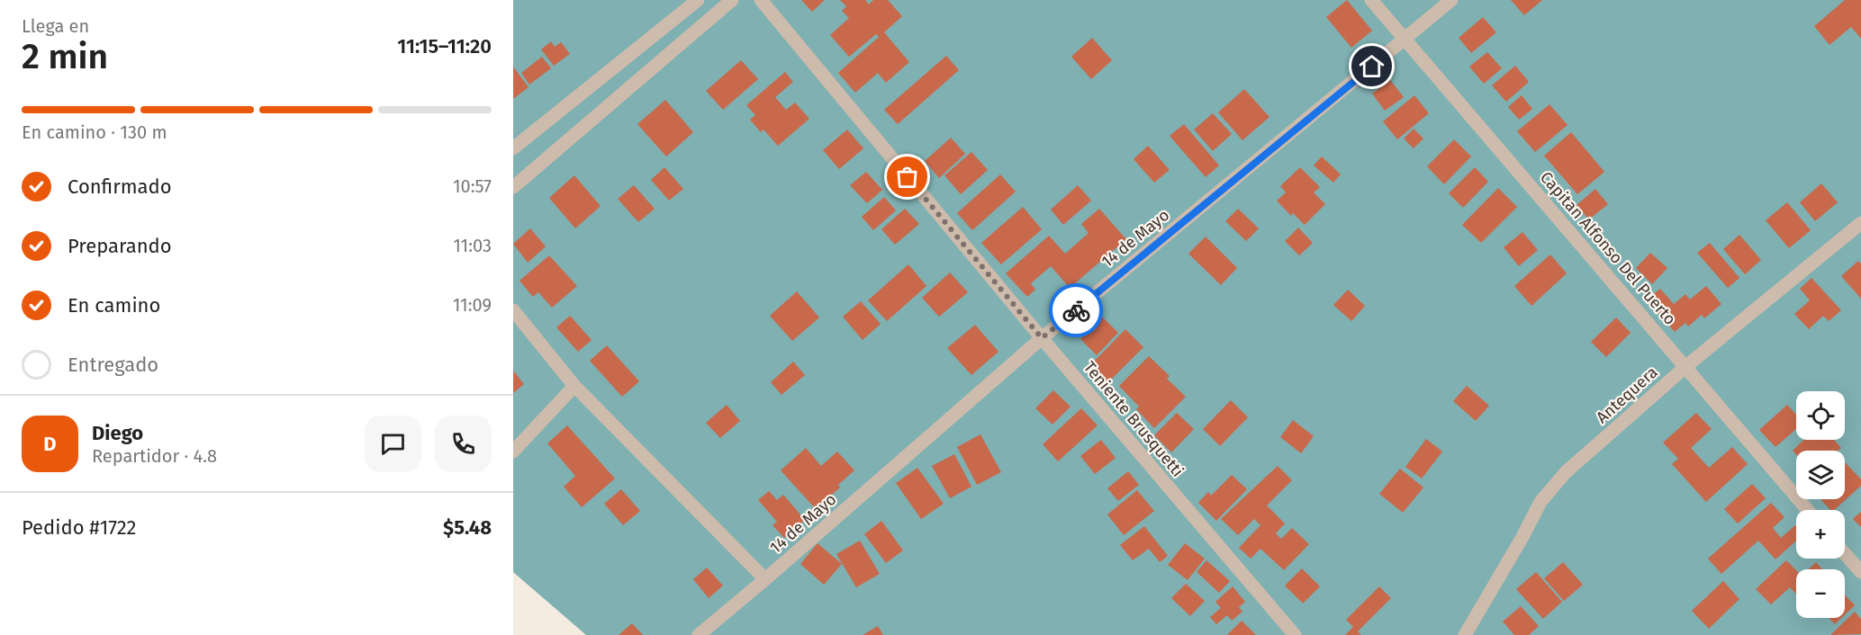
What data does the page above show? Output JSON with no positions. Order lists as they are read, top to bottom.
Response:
{
  "streets": {
    "street": [
      "14 de Mayo",
      "Capitan Alfonso Del Puerto",
      "Antequera",
      "Teniente Brusquetti"
    ]
  },
  "crossings": [
    ["14 de Mayo", "Capitan Alfonso Del Puerto"],
    ["14 de Mayo", "Teniente Brusquetti"],
    ["Capitan Alfonso Del Puerto", "Antequera"]
  ],
  "page": {
    "heading": ["2 min", "Llega en", "11:15–11:20"],
    "panel": [
      "Diego",
      "Repartidor · 4.8",
      "Pedido #1722",
      "$5.48"
    ],
    "bar": "En camino · 130 m",
    "list": [
      ["Confirmado", "10:57"],
      ["Preparando", "11:03"],
      ["En camino", "11:09"],
      "Entregado"
    ],
    "map_buttons": ["+", "−"],
    "round": "D"
  }
}
